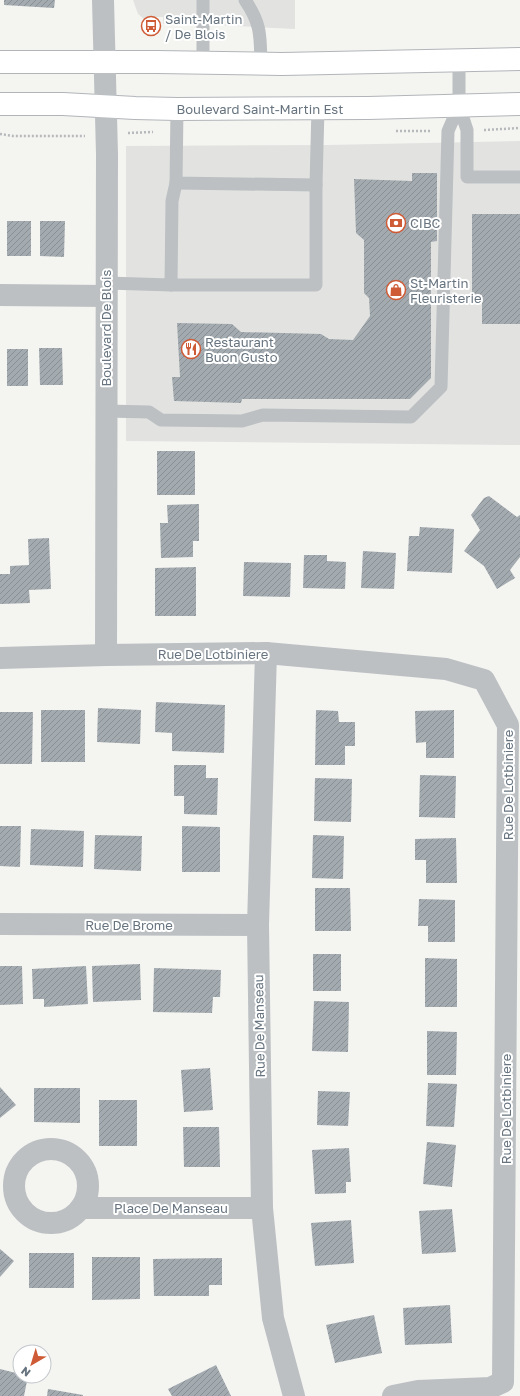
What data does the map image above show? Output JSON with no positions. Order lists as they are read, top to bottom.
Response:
{
  "streets": {
    "main road": ["Boulevard Saint-Martin Est"],
    "street": [
      "Boulevard De Blois",
      "Rue De Lotbiniere",
      "Rue De Brome",
      "Rue De Manseau",
      "Place De Manseau"
    ]
  },
  "crossings": [
    ["Boulevard Saint-Martin Est", "Boulevard De Blois"],
    ["Boulevard De Blois", "Rue De Lotbiniere"],
    ["Rue De Lotbiniere", "Rue De Manseau"],
    ["Rue De Brome", "Rue De Manseau"],
    ["Rue De Manseau", "Place De Manseau"]
  ],
  "places": {
    "bus stop": ["Saint-Martin / De Blois"],
    "bank": ["CIBC"],
    "shop": ["St-Martin Fleuristerie"],
    "restaurant": ["Restaurant Buon Gusto"]
  },
  "north": "bottom left"
}
